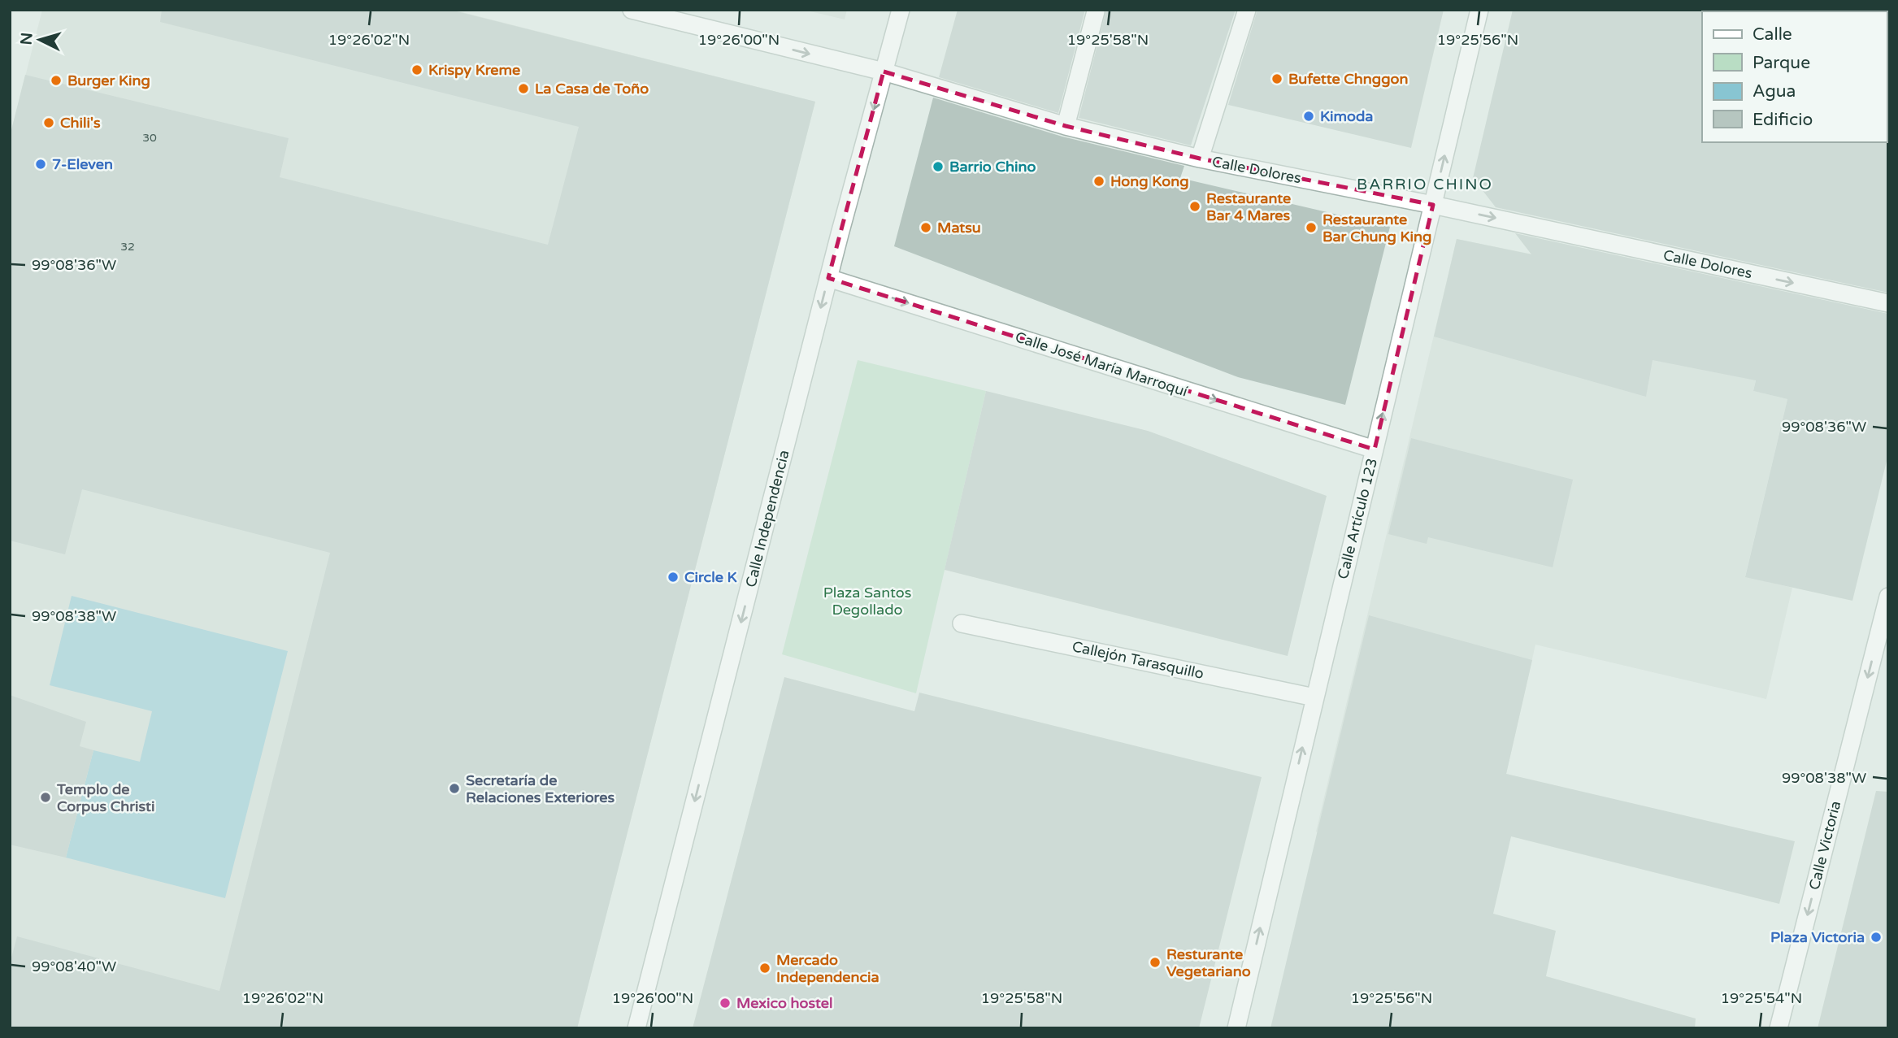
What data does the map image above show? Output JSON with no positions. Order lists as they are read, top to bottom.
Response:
{
  "streets": {
    "street": [
      "Calle Dolores",
      "Calle José María Marroquí",
      "Calle Independencia",
      "Calle Artículo 123",
      "Callejón Tarasquillo",
      "Calle Victoria"
    ]
  },
  "crossings": [
    ["Calle Dolores", "Calle Independencia"],
    ["Calle Dolores", "Calle Artículo 123"],
    ["Calle José María Marroquí", "Calle Independencia"],
    ["Calle José María Marroquí", "Calle Artículo 123"],
    ["Calle Artículo 123", "Callejón Tarasquillo"]
  ],
  "one_way": [
    "Calle Dolores",
    "Calle José María Marroquí",
    "Calle Independencia",
    "Calle Artículo 123",
    "Calle Victoria"
  ],
  "districts": ["BARRIO CHINO"],
  "parks": ["Plaza Santos Degollado"],
  "places": [
    "Krispy Kreme",
    "Bufette Chnggon",
    "Burger King",
    "La Casa de Toño",
    "Kimoda",
    "Chili's",
    "7-Eleven",
    "Barrio Chino",
    "Hong Kong",
    "Restaurante Bar 4 Mares",
    "Matsu",
    "Restaurante Bar Chung King",
    "Circle K",
    "Secretaría de Relaciones Exteriores",
    "Templo de Corpus Christi",
    "Plaza Victoria",
    "Resturante Vegetariano",
    "Mercado Independencia",
    "Mexico hostel"
  ],
  "house_numbers": ["30", "32"],
  "legend": [
    "Calle",
    "Parque",
    "Agua",
    "Edificio"
  ],
  "north": "left",
  "coordinates": [
    "19°26'02\"N",
    "19°26'00\"N",
    "19°25'58\"N",
    "19°25'56\"N",
    "99°08'36\"W",
    "99°08'38\"W",
    "99°08'40\"W",
    "19°25'54\"N"
  ]
}
